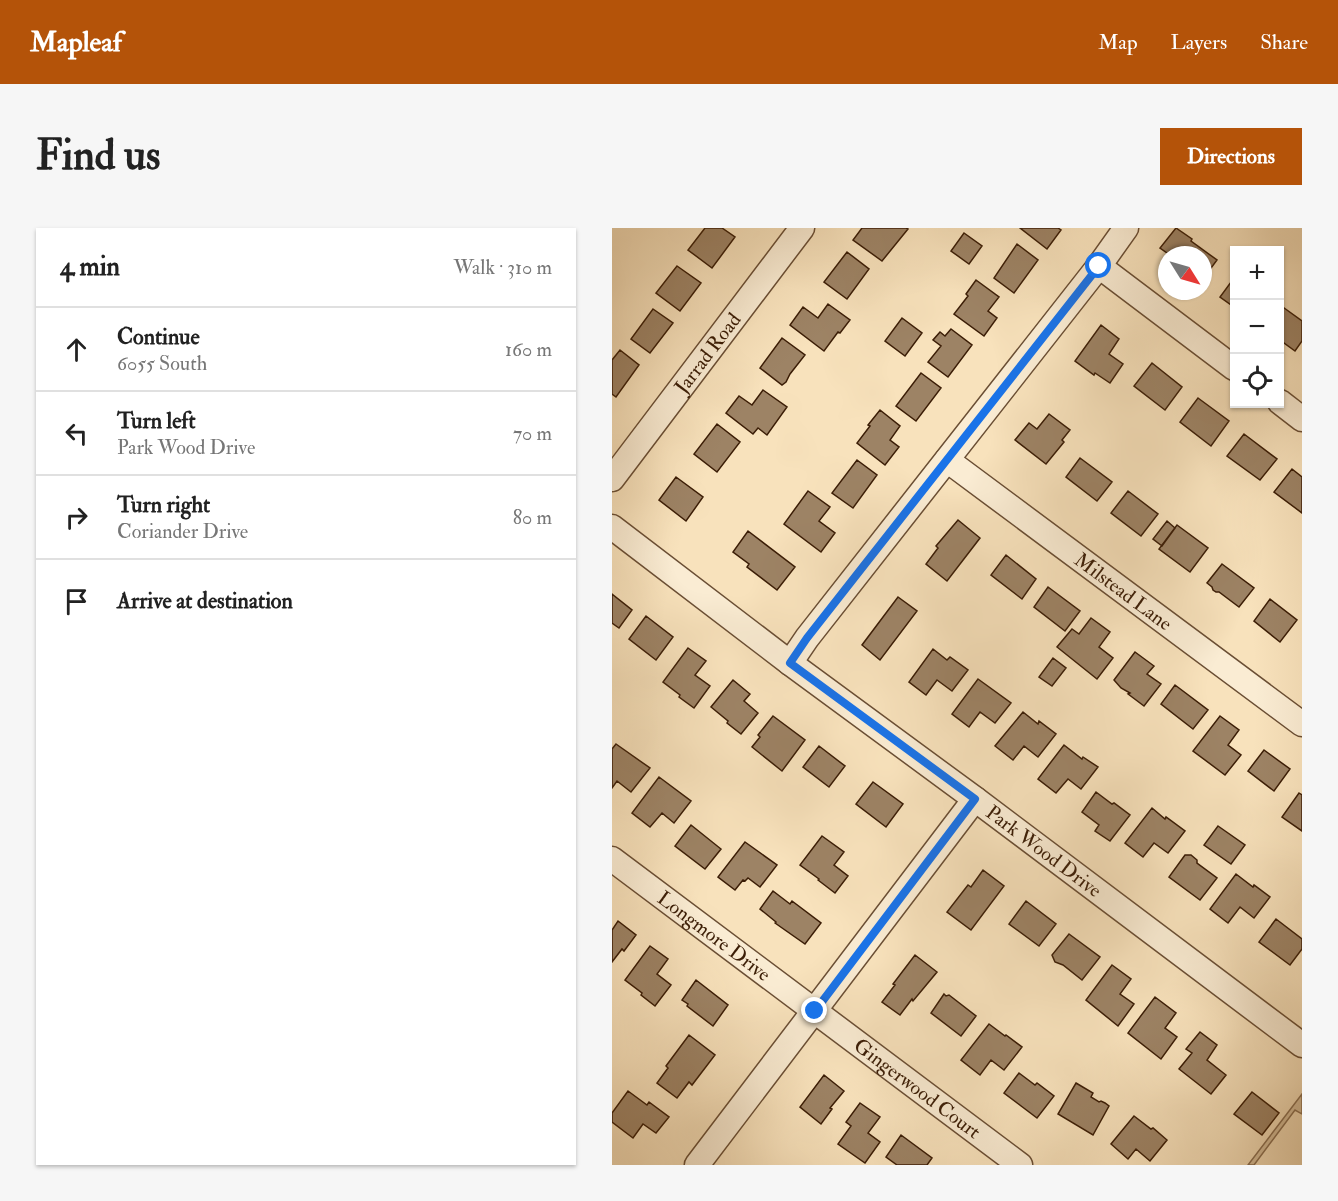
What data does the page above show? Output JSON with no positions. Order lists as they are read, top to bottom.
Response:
{
  "streets": {
    "street": [
      "Jarrad Road",
      "Milstead Lane",
      "Park Wood Drive",
      "Longmore Drive",
      "Gingerwood Court"
    ]
  },
  "crossings": [
    ["Longmore Drive", "Gingerwood Court"]
  ],
  "north": "bottom right",
  "page": {
    "header": "Mapleaf",
    "nav": ["Map", "Layers", "Share"],
    "buttons": "Directions",
    "title": "Find us",
    "heading": ["4 min", "Walk · 310 m"],
    "map_buttons": ["+", "−"],
    "list": [
      ["Continue", "6055 South", "160 m"],
      ["Turn left", "Park Wood Drive", "70 m"],
      ["Turn right", "Coriander Drive", "80 m"],
      "Arrive at destination"
    ]
  }
}
